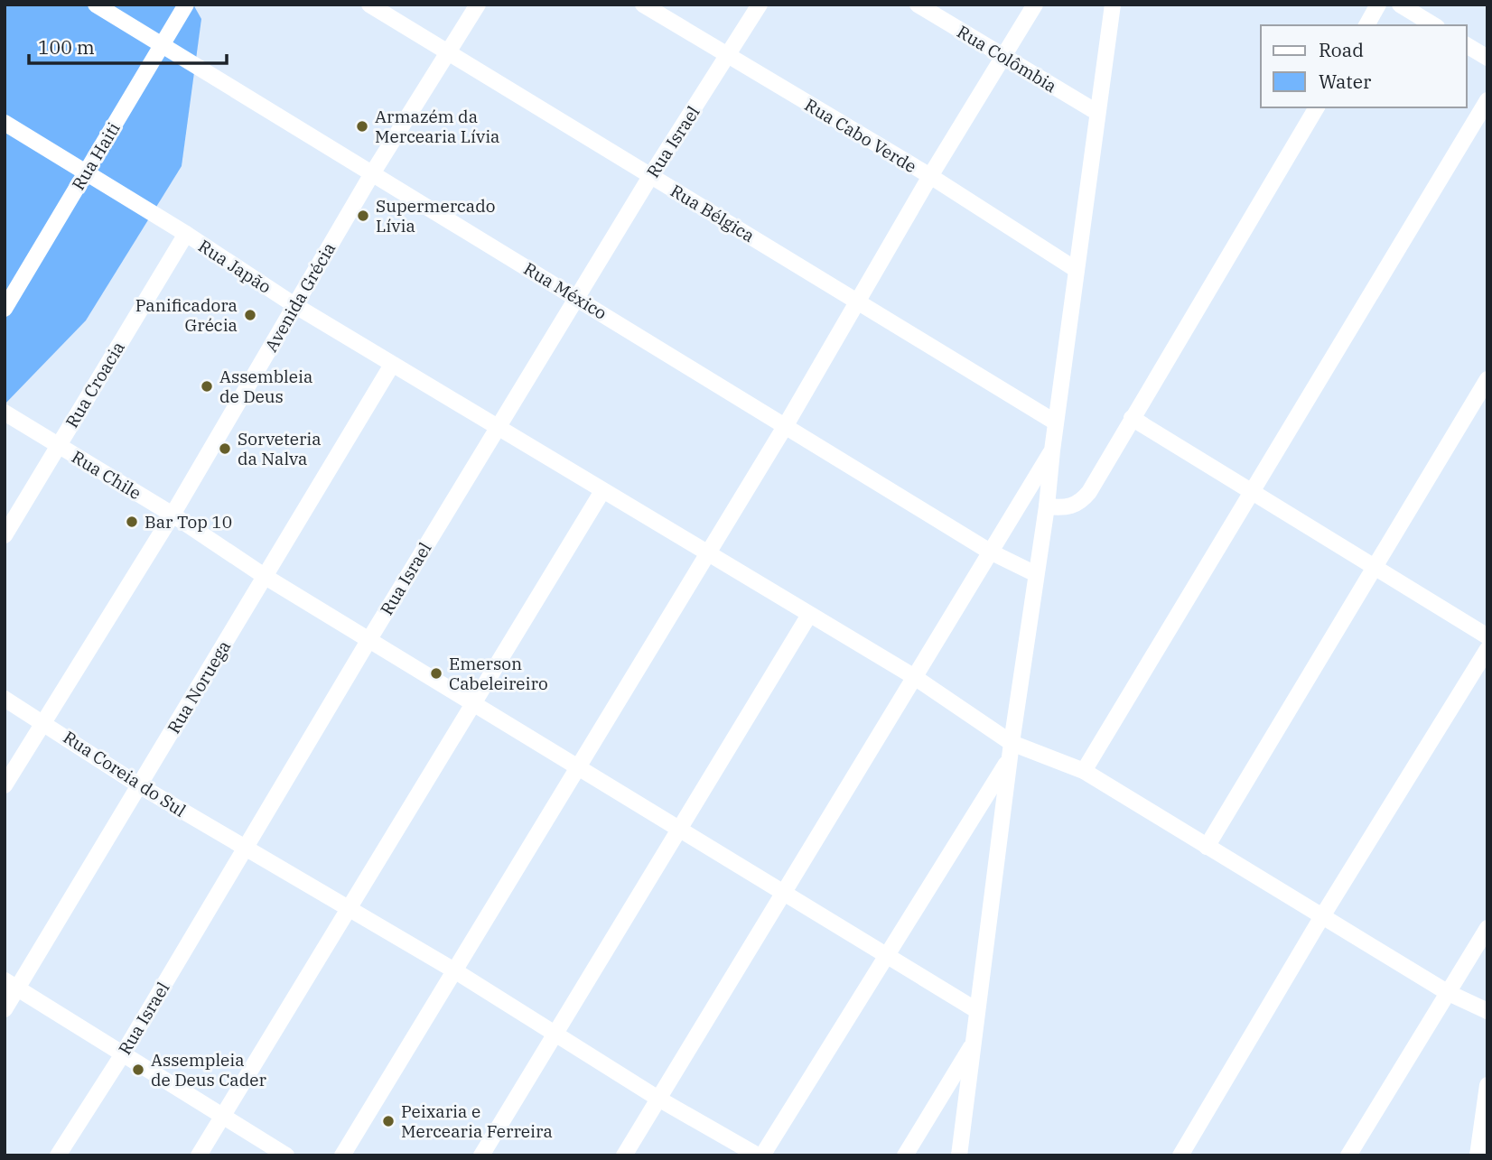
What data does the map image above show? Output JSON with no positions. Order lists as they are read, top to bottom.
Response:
{
  "streets": {
    "street": [
      "Rua Colômbia",
      "Rua Cabo Verde",
      "Rua Israel",
      "Rua Haiti",
      "Rua Bélgica",
      "Rua Japão",
      "Rua México",
      "Avenida Grécia",
      "Rua Croacia",
      "Rua Chile",
      "Rua Noruega",
      "Rua Coreia do Sul"
    ]
  },
  "crossings": [
    ["Rua Cabo Verde", "Rua Israel"],
    ["Rua Israel", "Rua Bélgica"],
    ["Rua Israel", "Rua Japão"],
    ["Rua Israel", "Rua México"],
    ["Rua Israel", "Rua Chile"],
    ["Rua Israel", "Rua Coreia do Sul"],
    ["Rua Haiti", "Rua Japão"],
    ["Rua Haiti", "Rua México"],
    ["Rua Bélgica", "Avenida Grécia"],
    ["Rua Japão", "Avenida Grécia"],
    ["Rua Japão", "Rua Croacia"],
    ["Rua Japão", "Rua Noruega"],
    ["Rua México", "Avenida Grécia"],
    ["Avenida Grécia", "Rua Chile"],
    ["Avenida Grécia", "Rua Coreia do Sul"],
    ["Rua Croacia", "Rua Chile"],
    ["Rua Chile", "Rua Noruega"],
    ["Rua Noruega", "Rua Coreia do Sul"]
  ],
  "places": [
    "Armazém da Mercearia Lívia",
    "Supermercado Lívia",
    "Panificadora Grécia",
    "Assembleia de Deus",
    "Sorveteria da Nalva",
    "Bar Top 10",
    "Emerson Cabeleireiro",
    "Assempleia de Deus Cader",
    "Peixaria e Mercearia Ferreira"
  ],
  "legend": ["Road", "Water"],
  "scale_bar": "100 m"
}
